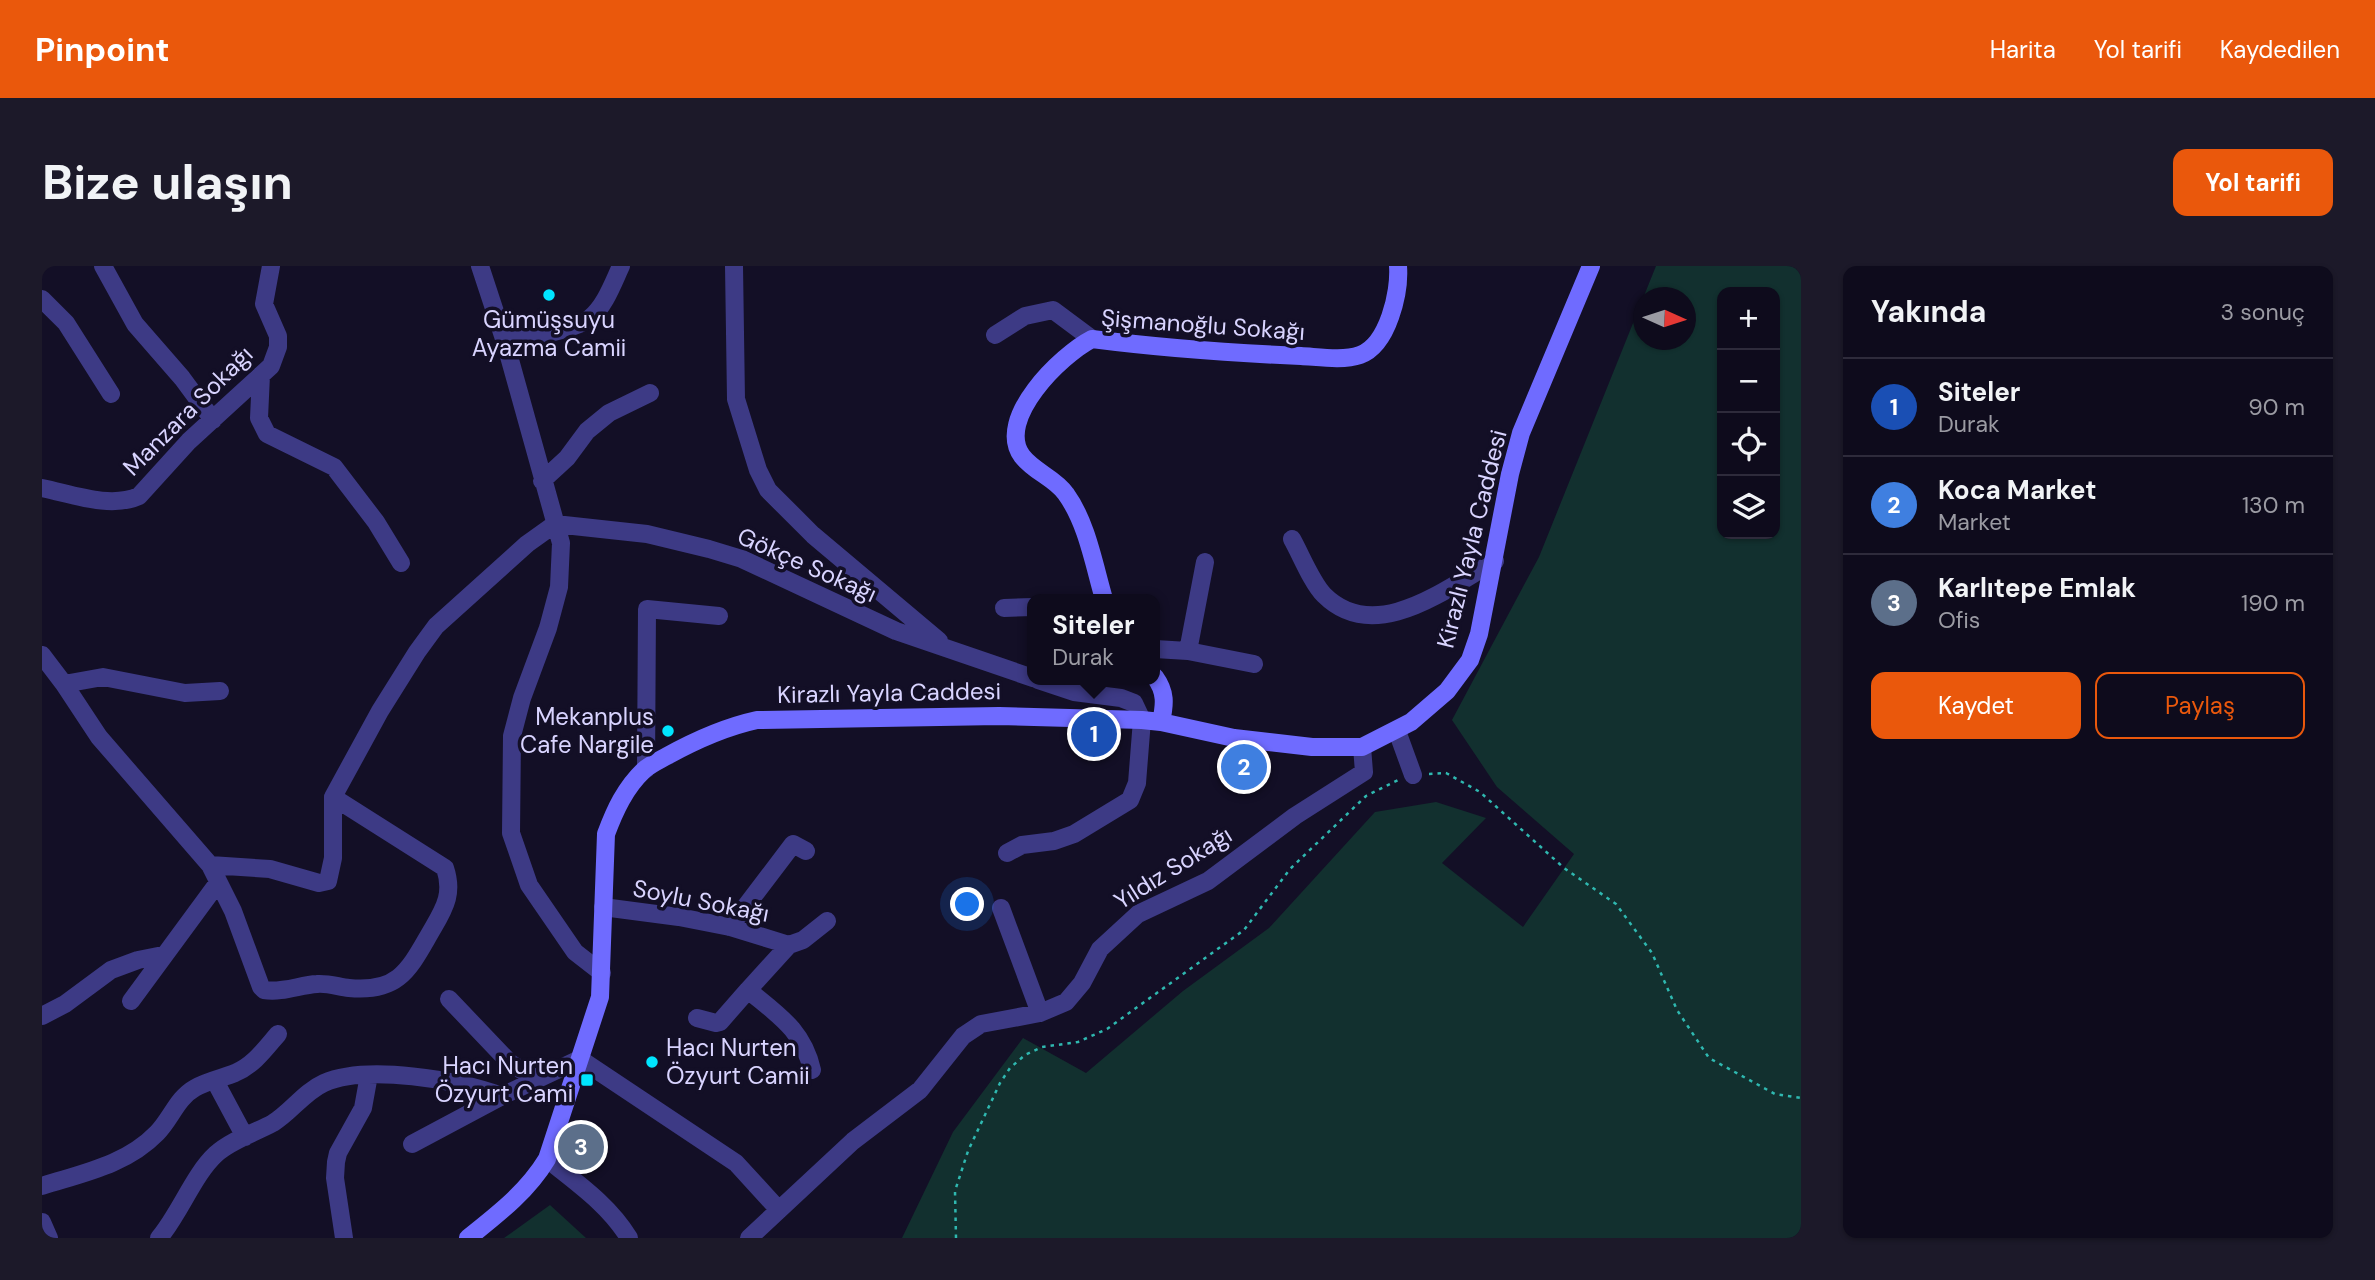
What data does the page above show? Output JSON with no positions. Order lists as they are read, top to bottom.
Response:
{
  "streets": {
    "main road": ["Şişmanoğlu Sokağı", "Kirazlı Yayla Caddesi"],
    "street": [
      "Manzara Sokağı",
      "Gökçe Sokağı",
      "Yıldız Sokağı",
      "Soylu Sokağı"
    ]
  },
  "crossings": [
    ["Kirazlı Yayla Caddesi", "Yıldız Sokağı"],
    ["Kirazlı Yayla Caddesi", "Soylu Sokağı"]
  ],
  "places": {
    "other": ["Gümüşsuyu Ayazma Camii", "Mekanplus Cafe Nargile", "Hacı Nurten Özyurt Camii"],
    "transit": ["Hacı Nurten Özyurt Cami"]
  },
  "north": "right",
  "page": {
    "header": "Pinpoint",
    "nav": ["Harita", "Yol tarifi", "Kaydedilen"],
    "buttons": [
      "Yol tarifi",
      ["Kaydet", "Paylaş"]
    ],
    "title": "Bize ulaşın",
    "heading": ["Yakında", "3 sonuç"],
    "map_buttons": ["+", "−"],
    "list": [
      {
        "mark": "1",
        "name": "Siteler",
        "note": "Durak",
        "value": "90 m"
      },
      {
        "mark": "2",
        "name": "Koca Market",
        "note": "Market",
        "value": "130 m"
      },
      {
        "mark": "3",
        "name": "Karlıtepe Emlak",
        "note": "Ofis",
        "value": "190 m"
      }
    ],
    "popup": ["Siteler", "Durak"],
    "pins": ["1", "2", "3"]
  }
}
